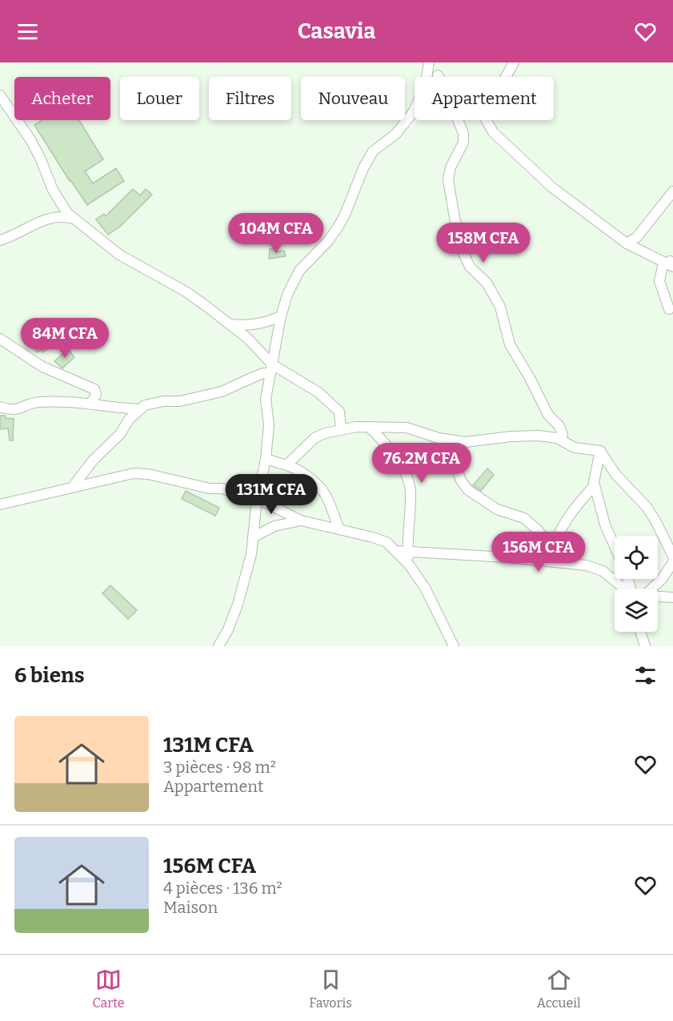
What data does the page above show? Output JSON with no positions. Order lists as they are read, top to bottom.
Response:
{
  "page": {
    "header": "Casavia",
    "chip": [
      "Acheter",
      "Louer",
      "Filtres",
      "Nouveau",
      "Appartement"
    ],
    "price": [
      "104M CFA",
      "158M CFA",
      "84M CFA",
      "76.2M CFA",
      "131M CFA",
      "156M CFA"
    ],
    "heading": "6 biens",
    "list": [
      {
        "name": "131M CFA",
        "note": "3 pièces · 98 m² · Appartement"
      },
      {
        "name": "156M CFA",
        "note": "4 pièces · 136 m² · Maison"
      }
    ],
    "tabs": ["Carte", "Favoris", "Accueil"]
  }
}
